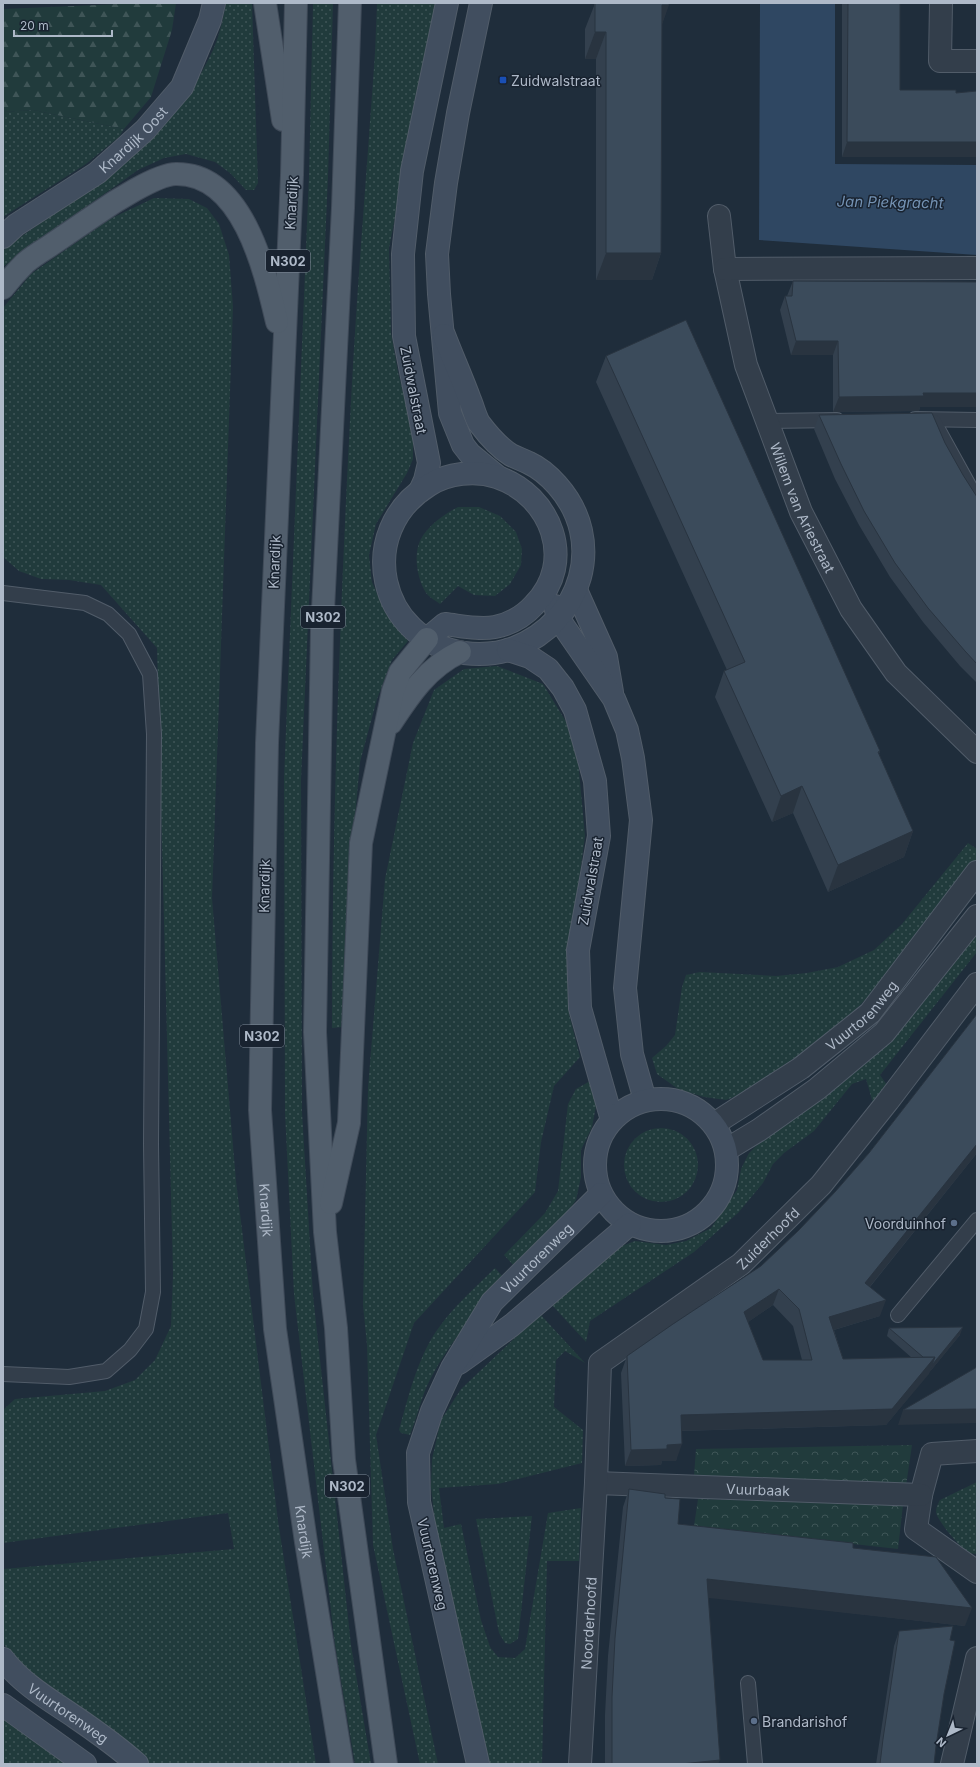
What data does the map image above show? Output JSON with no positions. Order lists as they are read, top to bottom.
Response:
{
  "streets": {
    "main road": ["Knardijk", "N302"],
    "street": [
      "Knardijk Oost",
      "Zuidwalstraat",
      "Willem van Ariestraat",
      "Vuurtorenweg",
      "Zuiderhoofd",
      "Vuurbaak",
      "Noorderhoofd"
    ]
  },
  "crossings": [
    ["Knardijk", "N302"],
    ["Zuidwalstraat", "Vuurtorenweg"],
    ["Zuiderhoofd", "Vuurbaak"],
    ["Zuiderhoofd", "Noorderhoofd"],
    ["Vuurbaak", "Noorderhoofd"]
  ],
  "water": ["Jan Piekgracht"],
  "places": {
    "transit": ["Zuidwalstraat"],
    "other": ["Voorduinhof", "Brandarishof"]
  },
  "scale_bar": "20 m",
  "north": "bottom left"
}
